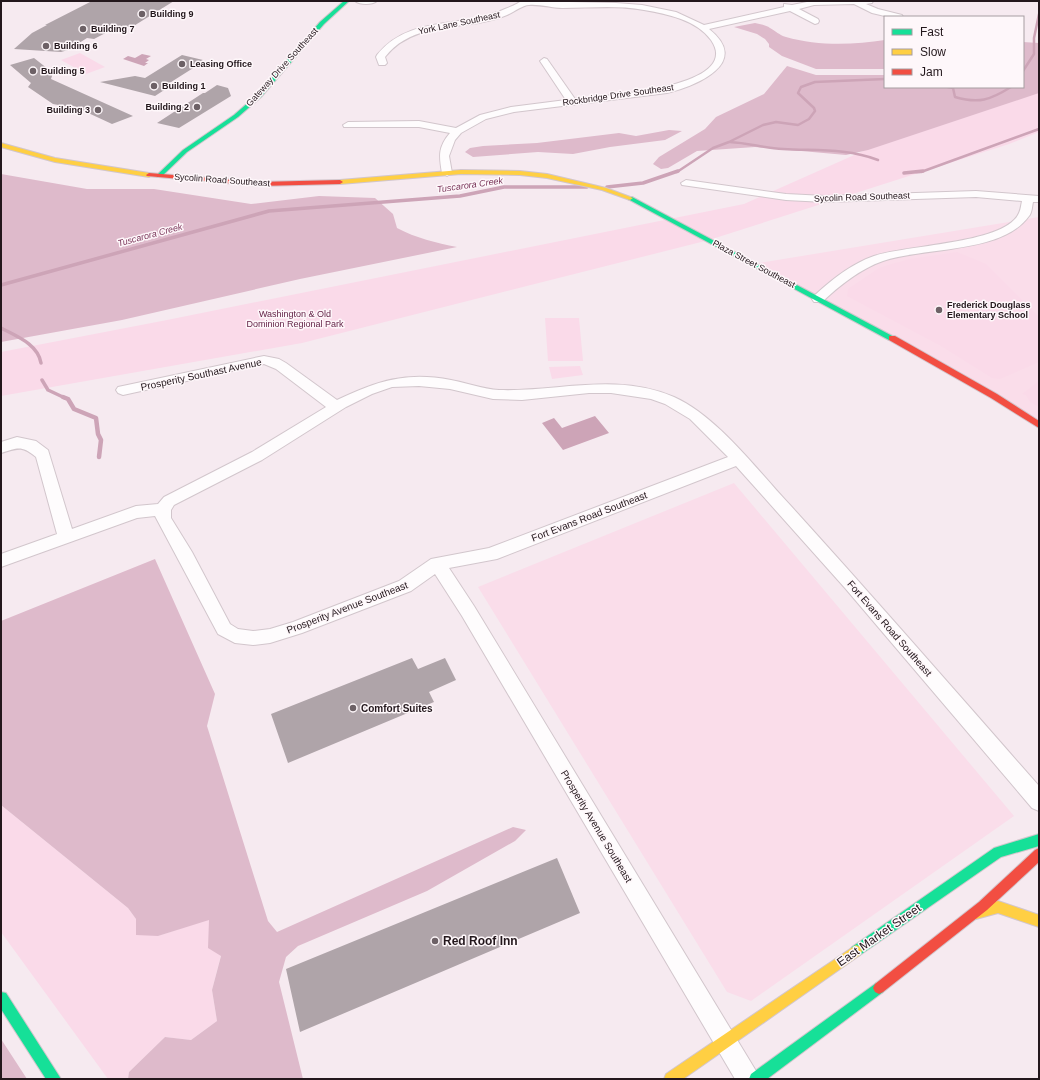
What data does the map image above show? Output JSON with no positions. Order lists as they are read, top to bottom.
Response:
{
  "streets": {
    "main road": [
      "Gateway Drive Southeast",
      "Sycolin Road Southeast",
      "Plaza Street Southeast",
      "East Market Street"
    ],
    "street": [
      "York Lane Southeast",
      "Rockbridge Drive Southeast",
      "Prosperity Southast Avenue",
      "Fort Evans Road Southeast",
      "Prosperity Avenue Southeast"
    ]
  },
  "crossings": [
    ["York Lane Southeast", "Rockbridge Drive Southeast"],
    ["Gateway Drive Southeast", "Sycolin Road Southeast"],
    ["Rockbridge Drive Southeast", "Sycolin Road Southeast"],
    ["Rockbridge Drive Southeast", "Plaza Street Southeast"],
    ["Sycolin Road Southeast", "Plaza Street Southeast"],
    ["Prosperity Southast Avenue", "Fort Evans Road Southeast"],
    ["Fort Evans Road Southeast", "Prosperity Avenue Southeast"],
    ["Prosperity Avenue Southeast", "East Market Street"]
  ],
  "water": ["Tuscarora Creek"],
  "parks": ["Washington & Old Dominion Regional Park"],
  "places": [
    "Building 9",
    "Building 7",
    "Building 6",
    "Leasing Office",
    "Building 5",
    "Building 1",
    "Building 2",
    "Building 3",
    "Frederick Douglass Elementary School",
    "Comfort Suites",
    "Red Roof Inn"
  ],
  "legend": ["Fast", "Slow", "Jam"]
}
